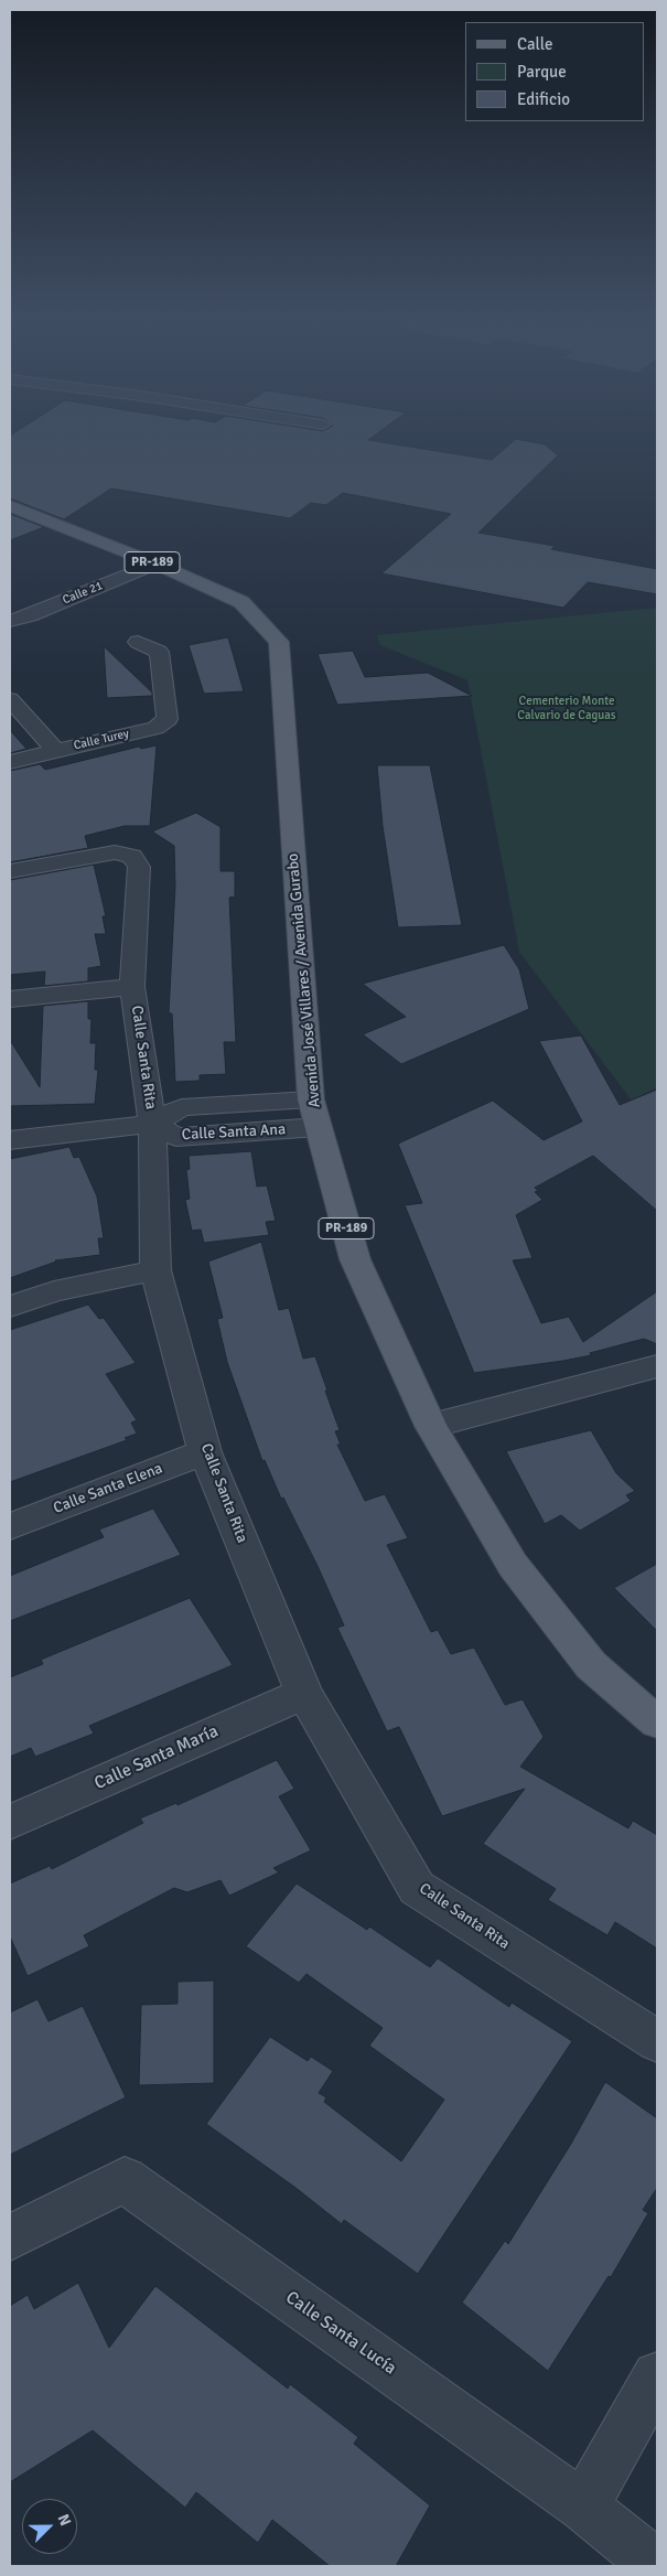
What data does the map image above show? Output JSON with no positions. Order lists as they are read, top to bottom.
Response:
{
  "streets": {
    "main road": ["PR-189", "Avenida José Villares / Avenida Gurabo"],
    "street": [
      "Calle 21",
      "Calle Turey",
      "Calle Santa Rita",
      "Calle Santa Ana",
      "Calle Santa Elena",
      "Calle Santa María",
      "Calle Santa Lucía"
    ]
  },
  "crossings": [
    ["Calle 21", "Avenida José Villares / Avenida Gurabo"],
    ["Avenida José Villares / Avenida Gurabo", "Calle Santa Ana"],
    ["Calle Santa Rita", "Calle Santa Ana"],
    ["Calle Santa Rita", "Calle Santa Elena"],
    ["Calle Santa Rita", "Calle Santa María"]
  ],
  "parks": ["Cementerio Monte Calvario de Caguas"],
  "legend": ["Calle", "Parque", "Edificio"],
  "north": "top right"
}
